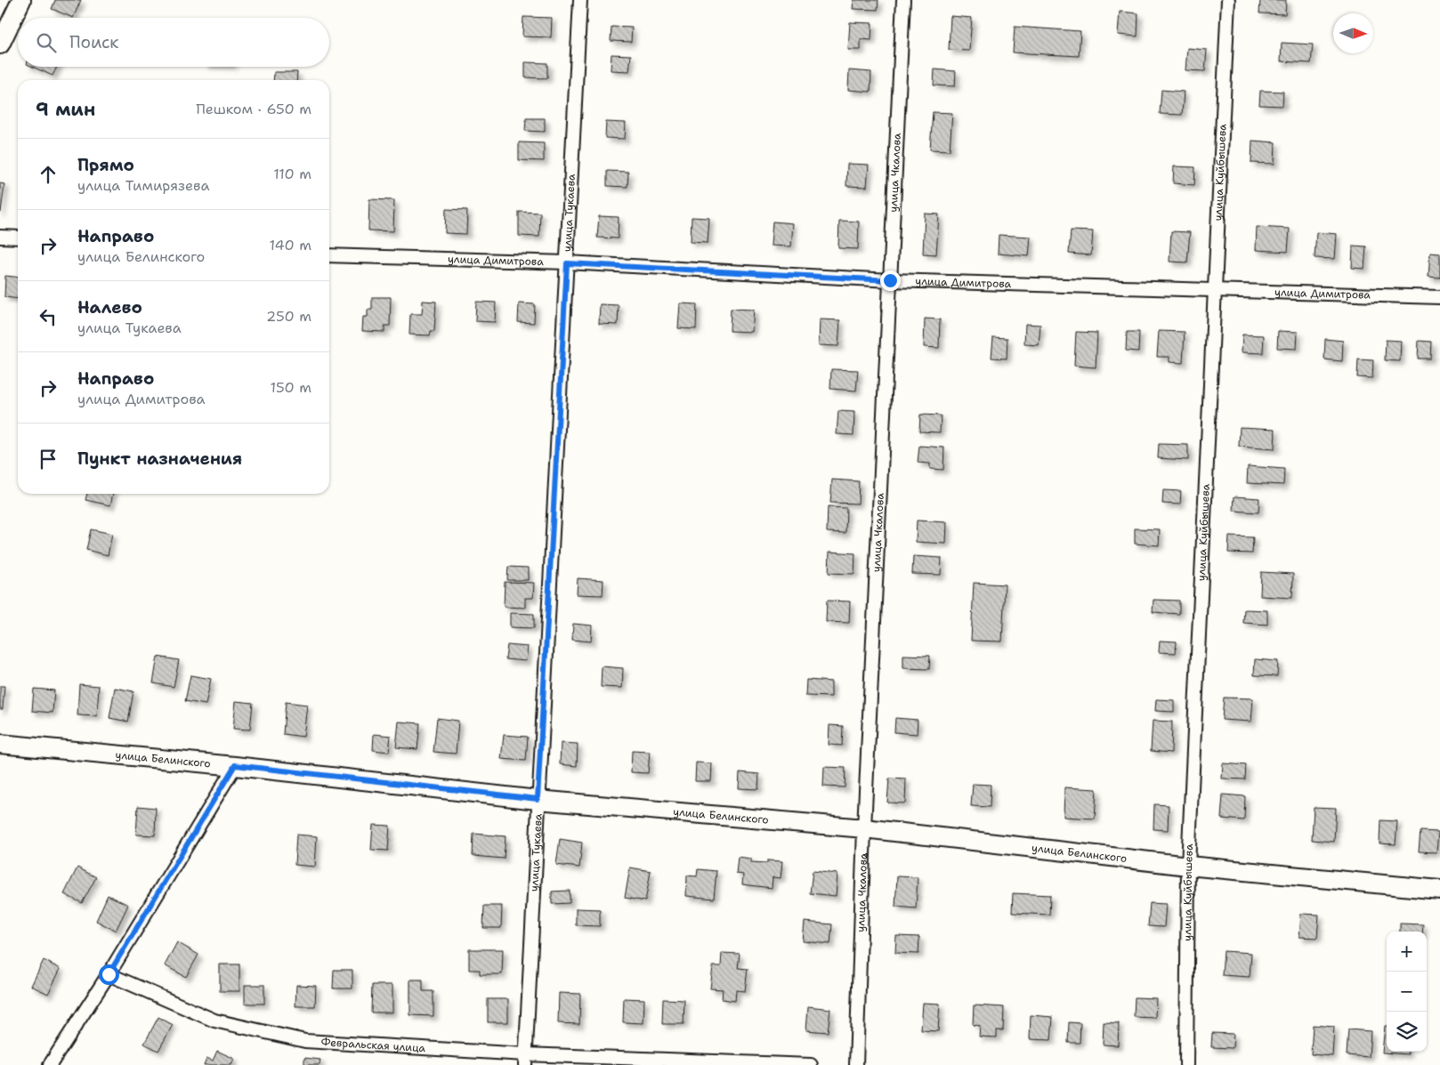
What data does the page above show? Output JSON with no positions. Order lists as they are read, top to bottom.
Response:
{
  "streets": {
    "street": [
      "улица Чкалова",
      "улица Куйбышева",
      "улица Тукаева",
      "улица Димитрова",
      "улица Белинского",
      "Февральская улица"
    ]
  },
  "crossings": [
    ["улица Чкалова", "улица Димитрова"],
    ["улица Чкалова", "улица Белинского"],
    ["улица Куйбышева", "улица Димитрова"],
    ["улица Куйбышева", "улица Белинского"],
    ["улица Тукаева", "улица Димитрова"],
    ["улица Тукаева", "улица Белинского"],
    ["улица Тукаева", "Февральская улица"]
  ],
  "north": "right",
  "page": {
    "search": "Поиск",
    "heading": ["9 мин", "Пешком · 650 m"],
    "list": [
      ["Прямо", "улица Тимирязева", "110 m"],
      ["Направо", "улица Белинского", "140 m"],
      ["Налево", "улица Тукаева", "250 m"],
      ["Направо", "улица Димитрова", "150 m"],
      "Пункт назначения"
    ],
    "map_buttons": ["+", "−"]
  }
}
